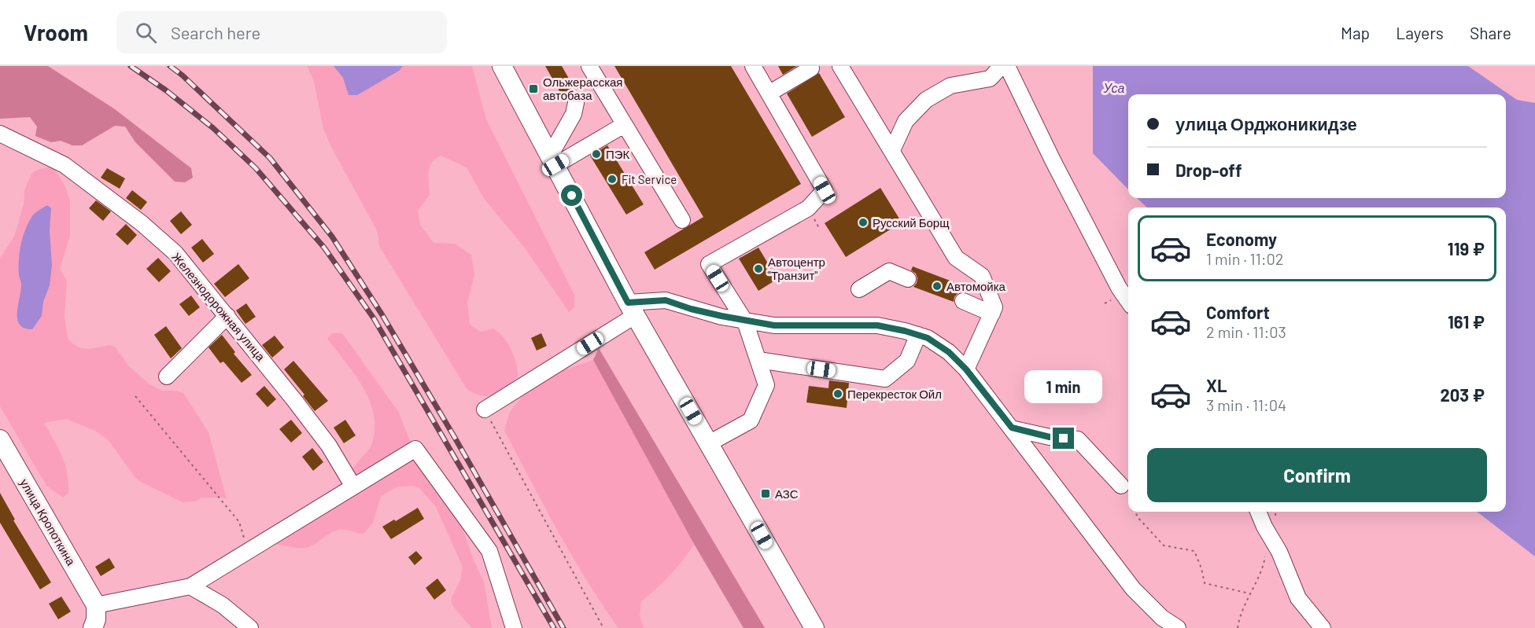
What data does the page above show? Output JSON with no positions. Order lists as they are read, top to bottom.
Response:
{
  "streets": {
    "main road": ["улица Кропоткина"],
    "street": ["Железнодорожная улица"]
  },
  "water": ["Уса"],
  "places": {
    "transit": ["Ольжерасская автобаза", "АЗС"],
    "other": [
      "ПЭК",
      "Fit Service",
      "Русский Борщ",
      "Автоцентр \"Транзит\"",
      "Автомойка",
      "Перекресток Ойл"
    ]
  },
  "page": {
    "header": "Vroom",
    "search": "Search here",
    "nav": ["Map", "Layers", "Share"],
    "banner": ["улица Орджоникидзе", "Drop-off"],
    "list": [
      {
        "name": "Economy",
        "note": "1 min · 11:02",
        "value": "119 ₽"
      },
      {
        "name": "Comfort",
        "note": "2 min · 11:03",
        "value": "161 ₽"
      },
      {
        "name": "XL",
        "note": "3 min · 11:04",
        "value": "203 ₽"
      }
    ],
    "bubble": "1 min",
    "buttons": "Confirm"
  }
}
